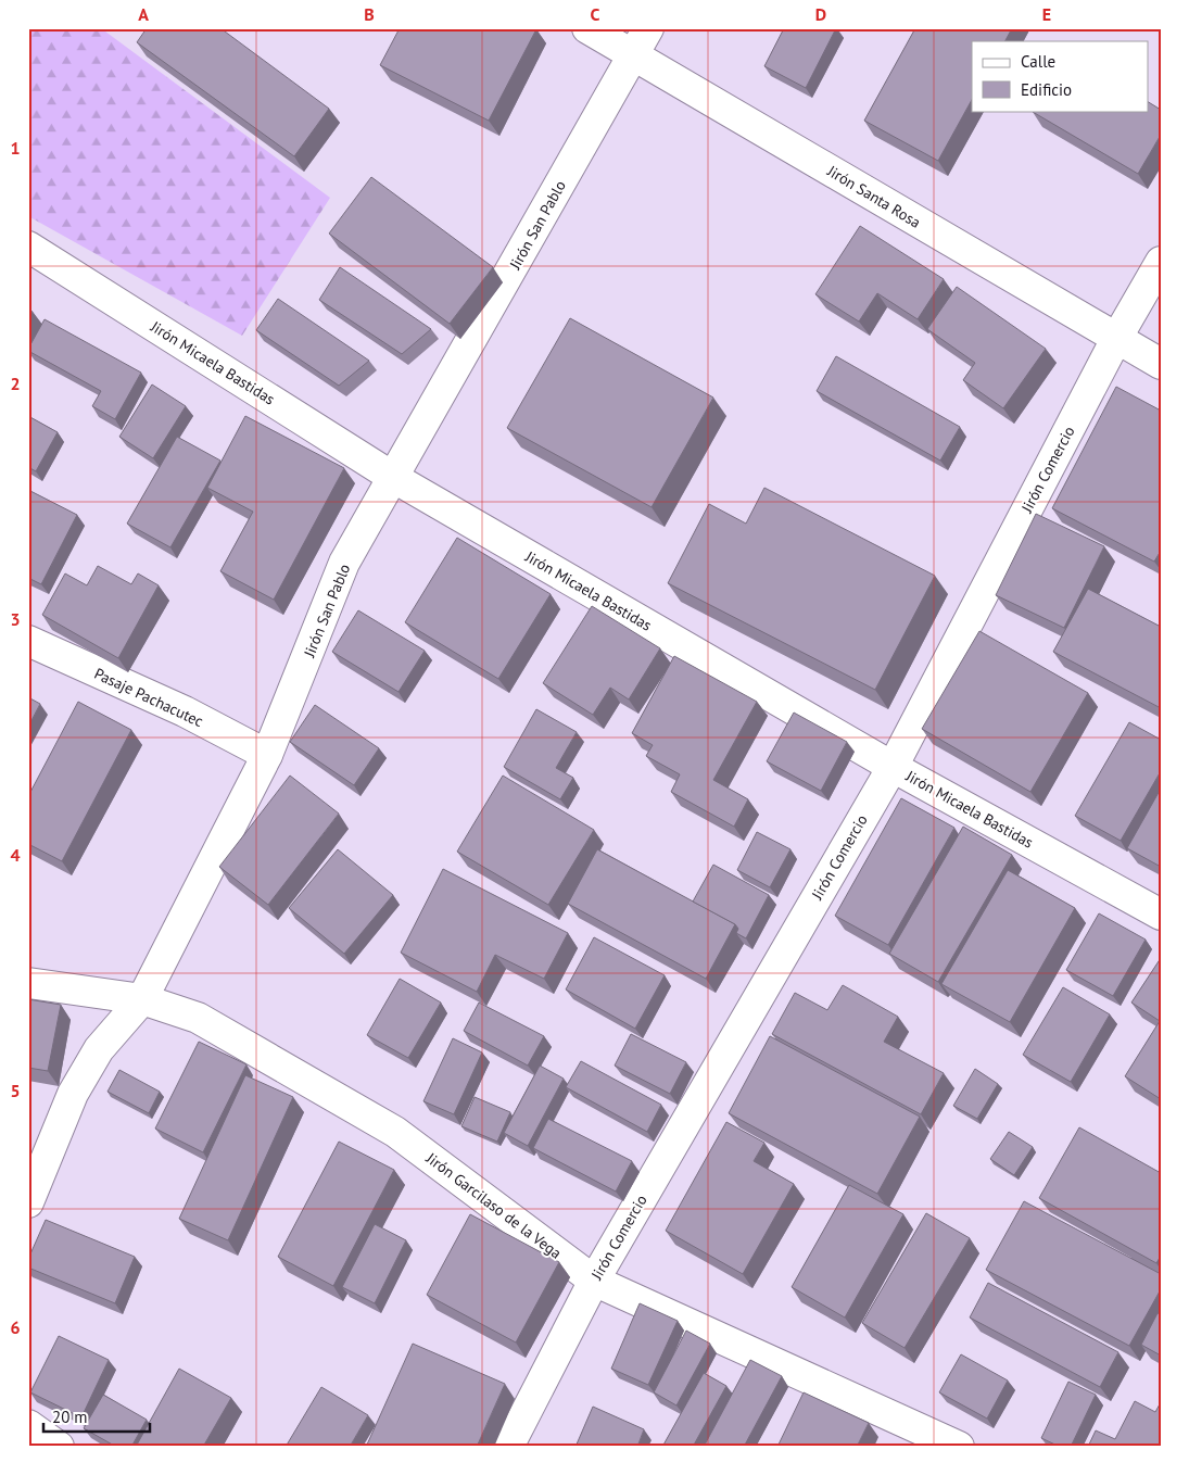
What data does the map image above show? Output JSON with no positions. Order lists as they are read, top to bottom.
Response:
{
  "streets": {
    "street": [
      "Jirón Santa Rosa",
      "Jirón San Pablo",
      "Jirón Micaela Bastidas",
      "Jirón Comercio",
      "Pasaje Pachacutec",
      "Jirón Garcilaso de la Vega"
    ]
  },
  "crossings": [
    ["Jirón Santa Rosa", "Jirón San Pablo"],
    ["Jirón Santa Rosa", "Jirón Comercio"],
    ["Jirón San Pablo", "Jirón Micaela Bastidas"],
    ["Jirón San Pablo", "Pasaje Pachacutec"],
    ["Jirón San Pablo", "Jirón Garcilaso de la Vega"],
    ["Jirón Micaela Bastidas", "Jirón Comercio"],
    ["Jirón Comercio", "Jirón Garcilaso de la Vega"]
  ],
  "legend": ["Calle", "Edificio"],
  "scale_bar": "20 m",
  "grid": {
    "columns": [
      "A",
      "B",
      "C",
      "D",
      "E"
    ],
    "rows": [
      "1",
      "2",
      "3",
      "4",
      "5",
      "6"
    ]
  }
}
